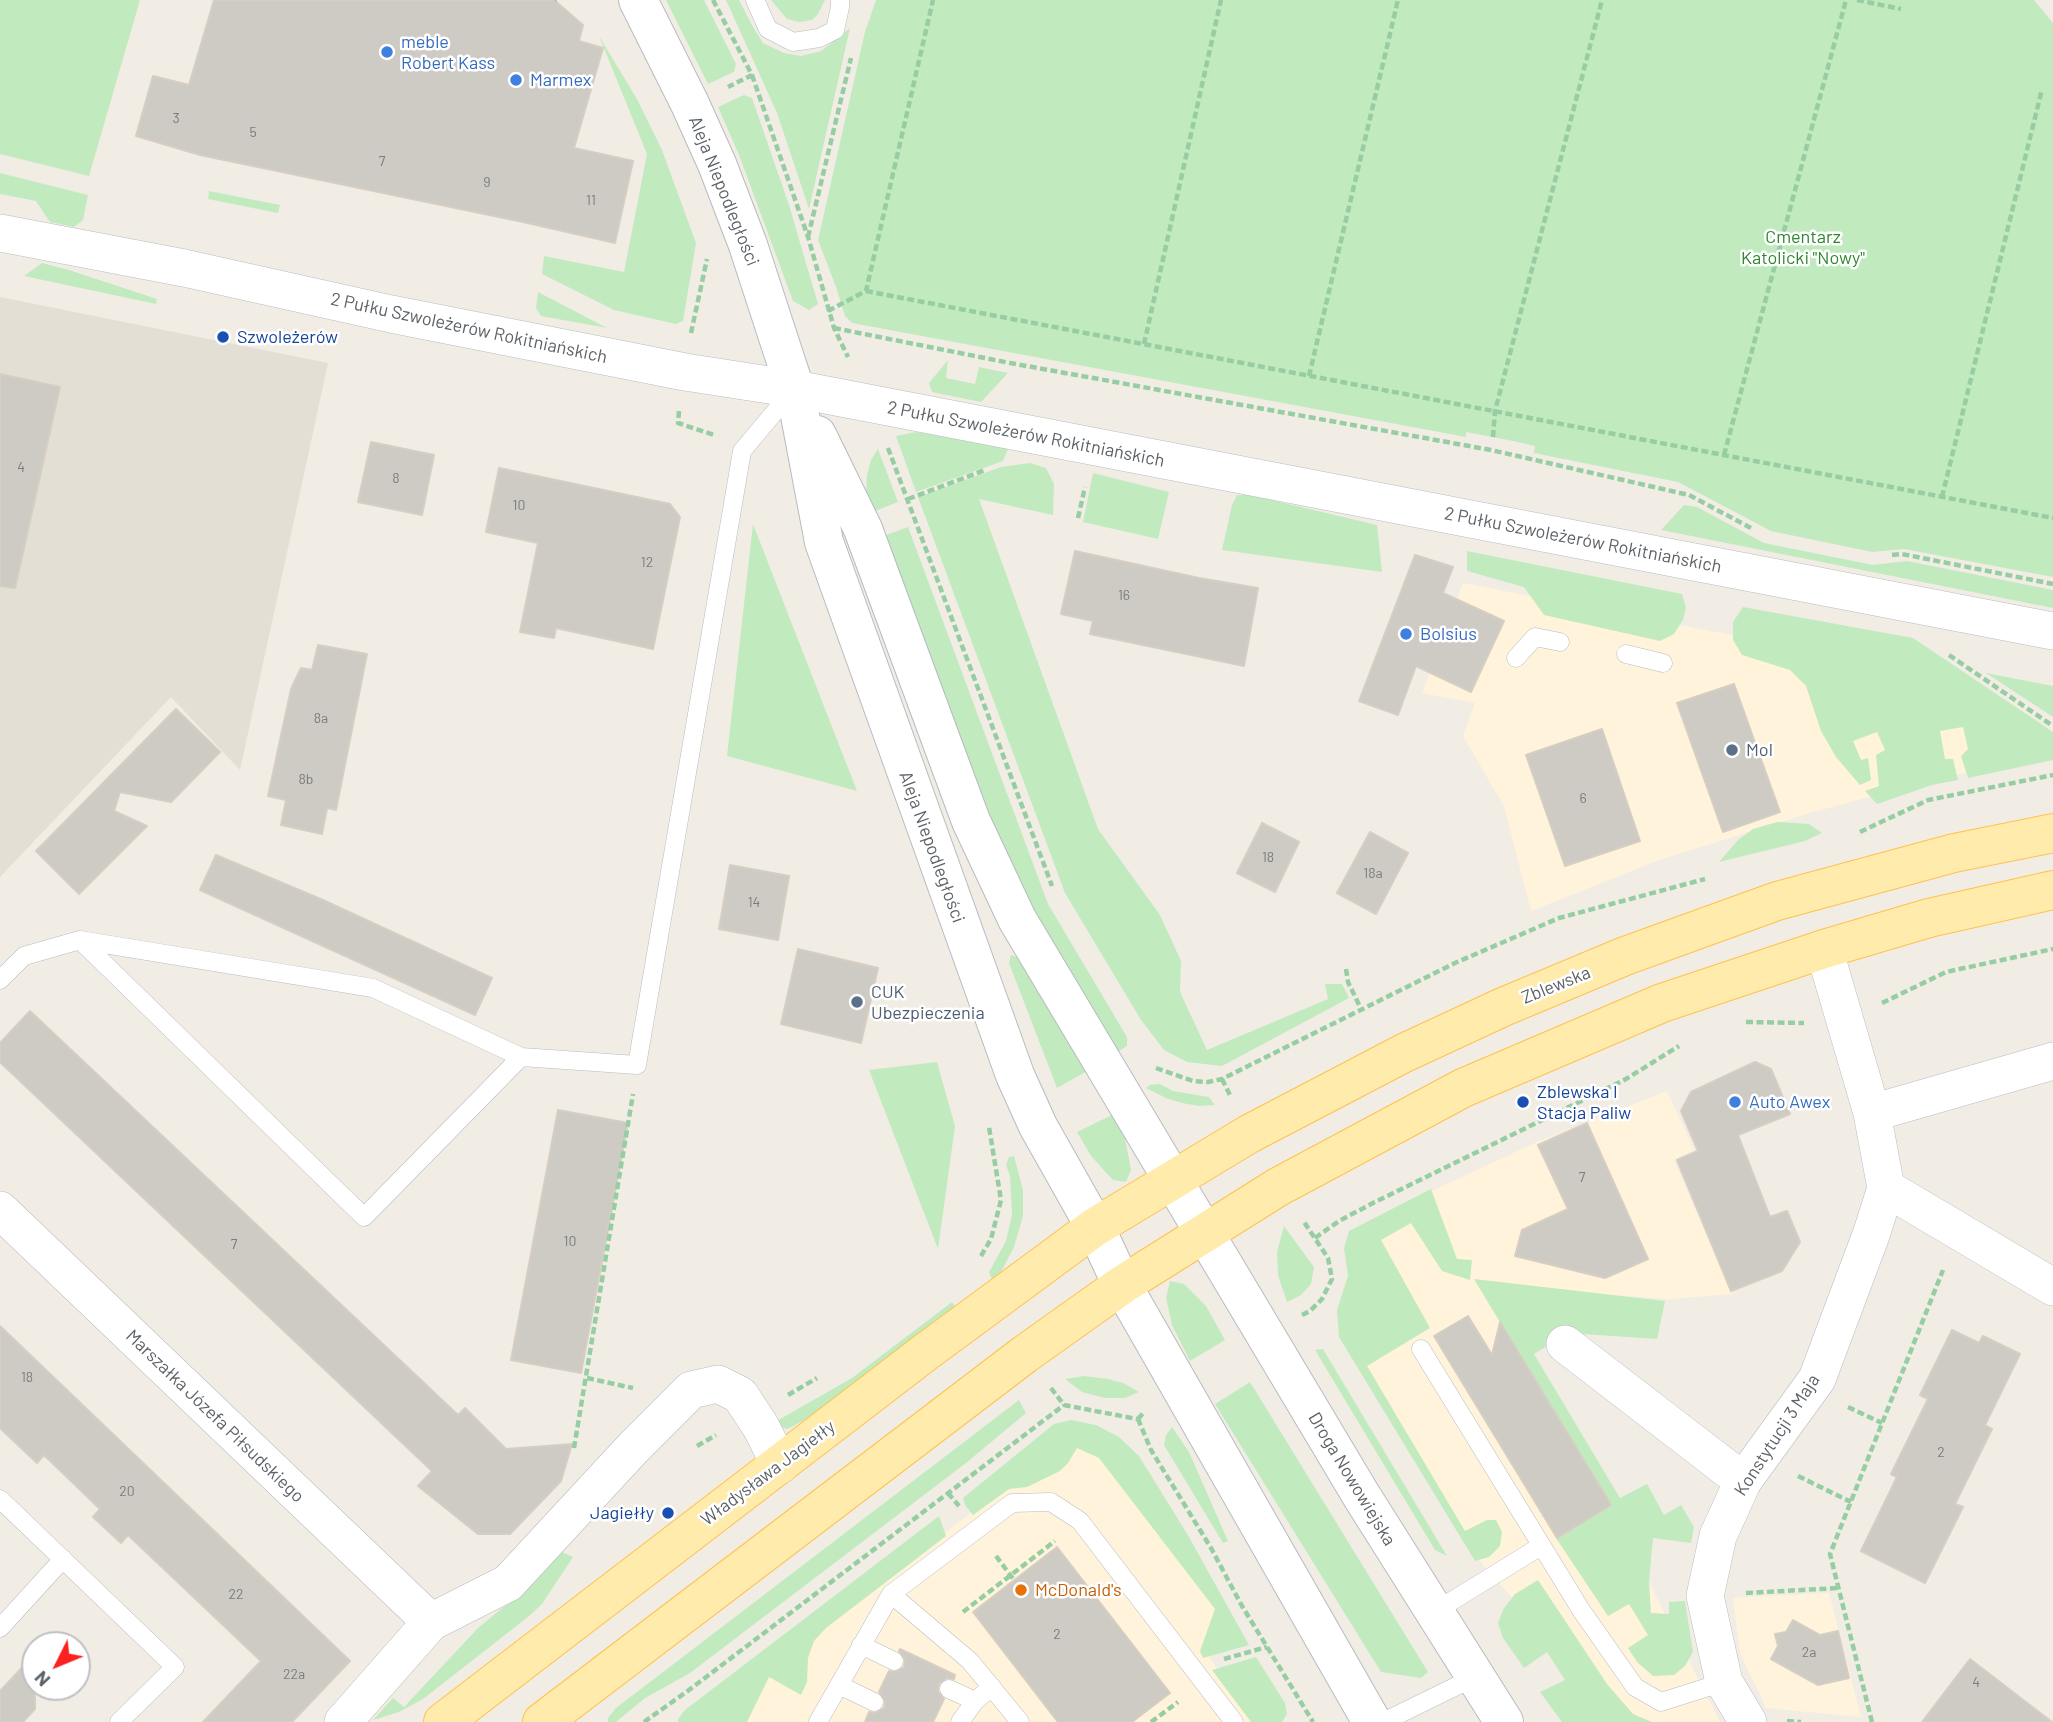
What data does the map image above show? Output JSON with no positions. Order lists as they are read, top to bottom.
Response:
{
  "streets": {
    "main road": ["Zblewska", "Władysława Jagiełły"],
    "street": [
      "Aleja Niepodległości",
      "2 Pułku Szwoleżerów Rokitniańskich",
      "Marszałka Józefa Piłsudskiego",
      "Konstytucji 3 Maja",
      "Droga Nowowiejska"
    ]
  },
  "crossings": [
    ["Aleja Niepodległości", "2 Pułku Szwoleżerów Rokitniańskich"],
    ["Aleja Niepodległości", "Zblewska"],
    ["Aleja Niepodległości", "Władysława Jagiełły"],
    ["Aleja Niepodległości", "Droga Nowowiejska"],
    ["Zblewska", "Władysława Jagiełły"]
  ],
  "parks": ["Cmentarz Katolicki \"Nowy\""],
  "places": [
    "meble Robert Kass",
    "Marmex",
    "Szwoleżerów",
    "Bolsius",
    "Mol",
    "CUK Ubezpieczenia",
    "Zblewska I Stacja Paliw",
    "Auto Awex",
    "Jagiełły",
    "McDonald's"
  ],
  "house_numbers": [
    "3",
    "5",
    "7",
    "9",
    "11",
    "4",
    "8",
    "10",
    "12",
    "16",
    "8a",
    "8b",
    "6",
    "18",
    "18a",
    "14",
    "7",
    "10",
    "7",
    "18",
    "2",
    "20",
    "22",
    "2",
    "2a",
    "22a",
    "4"
  ],
  "north": "bottom left"
}
